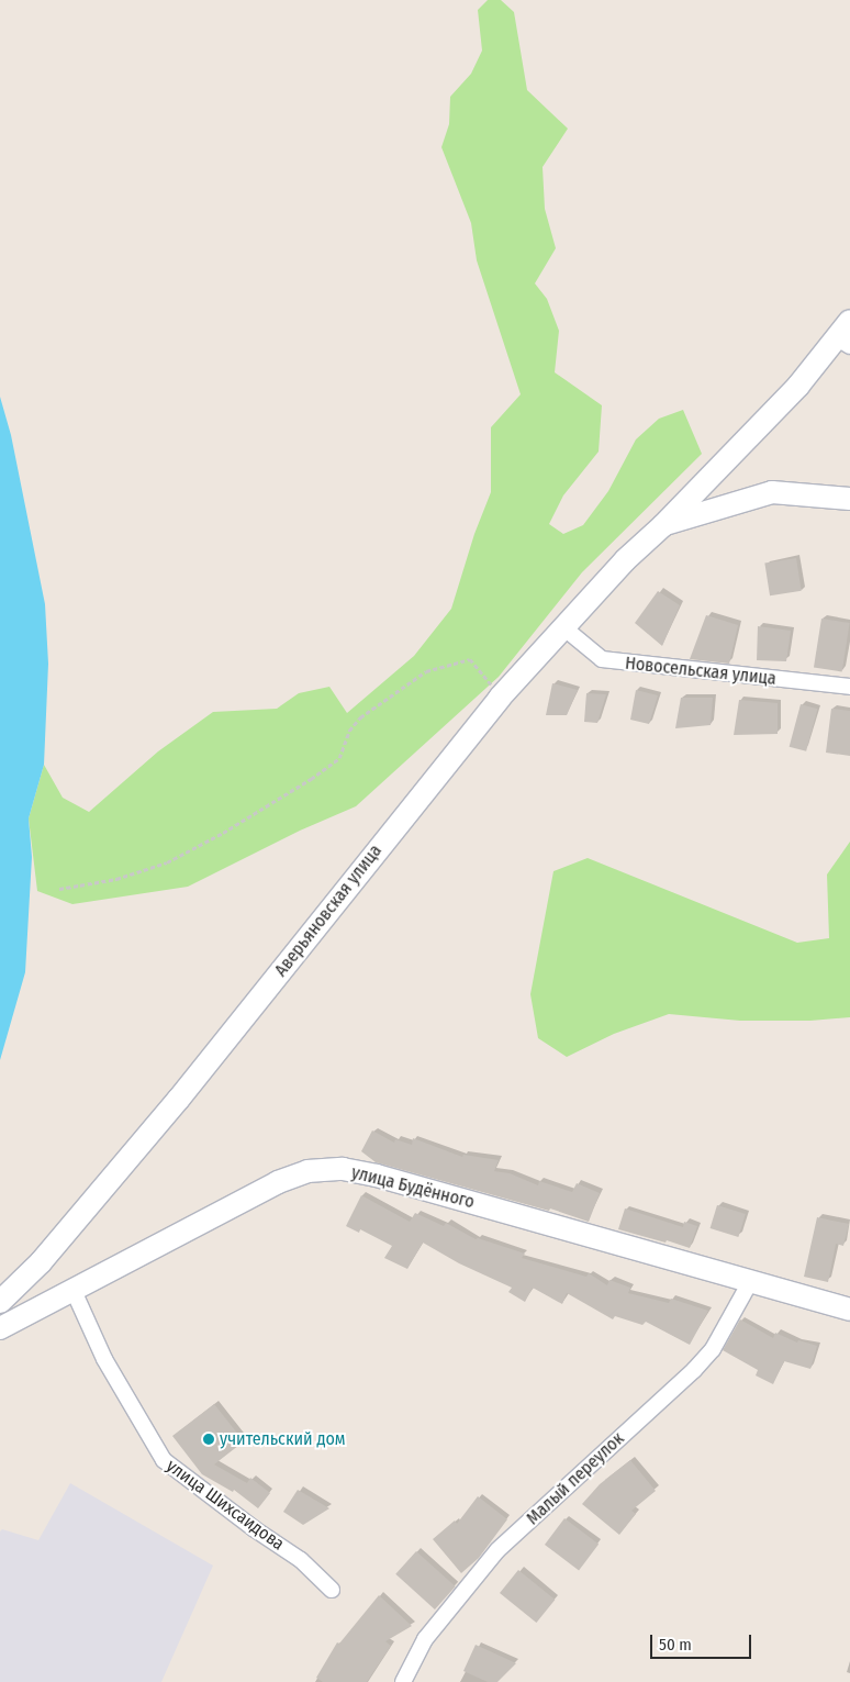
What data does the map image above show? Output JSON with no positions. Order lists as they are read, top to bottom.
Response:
{
  "streets": {
    "street": [
      "Новосельская улица",
      "Аверьяновская улица",
      "улица Будённого",
      "Малый переулок",
      "улица Шихсаидова"
    ]
  },
  "crossings": [
    ["Новосельская улица", "Аверьяновская улица"],
    ["улица Будённого", "Малый переулок"],
    ["улица Будённого", "улица Шихсаидова"]
  ],
  "places": ["учительский дом"],
  "scale_bar": "50 m"
}
